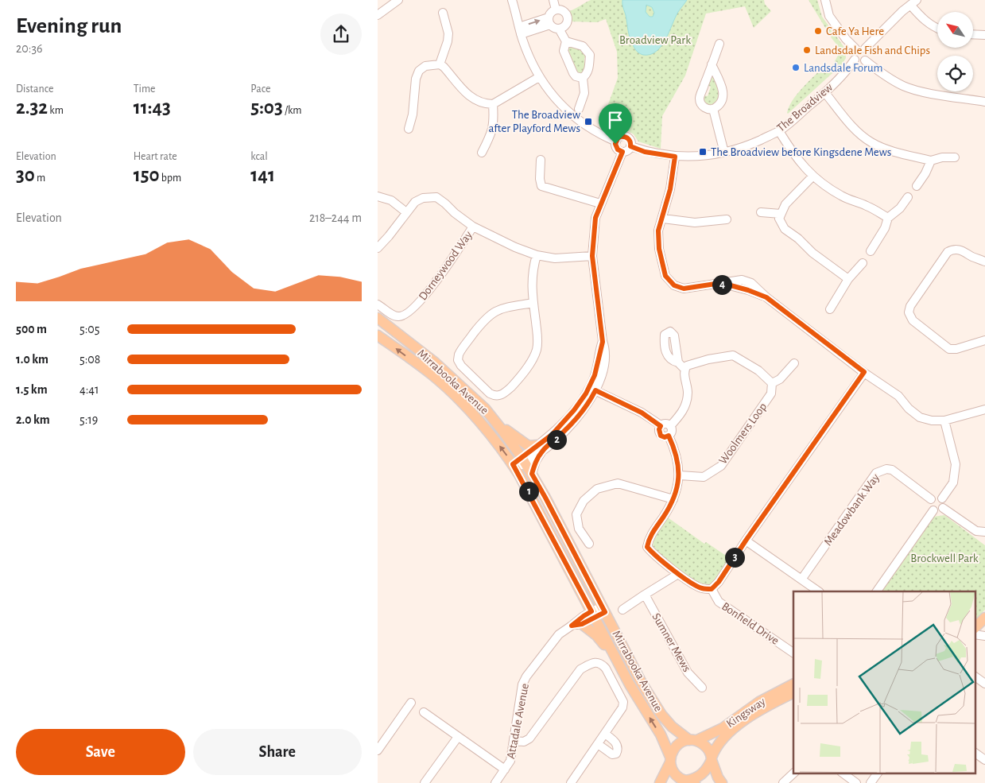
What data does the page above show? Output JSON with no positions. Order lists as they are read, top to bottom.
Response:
{
  "streets": {
    "main road": ["Mirrabooka Avenue", "Kingsway"],
    "street": [
      "The Broadview",
      "Dorneywood Way",
      "Woolmers Loop",
      "Meadowbank Way",
      "Bonfield Drive",
      "Sumner Mews",
      "Attadale Avenue"
    ]
  },
  "crossings": [
    ["Mirrabooka Avenue", "Kingsway"],
    ["Mirrabooka Avenue", "Attadale Avenue"]
  ],
  "parks": ["Broadview Park", "Brockwell Park"],
  "places": {
    "other": ["Cafe Ya Here", "Landsdale Fish and Chips", "Landsdale Forum"],
    "transit": ["The Broadview after Playford Mews", "The Broadview before Kingsdene Mews"]
  },
  "north": "top left",
  "page": {
    "heading": ["Evening run", "20:36"],
    "stats": [
      ["Distance", "2.32 km"],
      ["Time", "11:43"],
      ["Pace", "5:03 /km"],
      ["Elevation", "30 m"],
      ["Heart rate", "150 bpm"],
      ["kcal", "141"]
    ],
    "chart": ["Elevation", "218–244 m"],
    "pins": [
      "4",
      "2",
      "1",
      "3"
    ],
    "list": [
      {
        "name": "500 m",
        "note": "5:05"
      },
      {
        "name": "1.0 km",
        "note": "5:08"
      },
      {
        "name": "1.5 km",
        "note": "4:41"
      },
      {
        "name": "2.0 km",
        "note": "5:19"
      }
    ],
    "buttons": ["Save", "Share"]
  }
}
